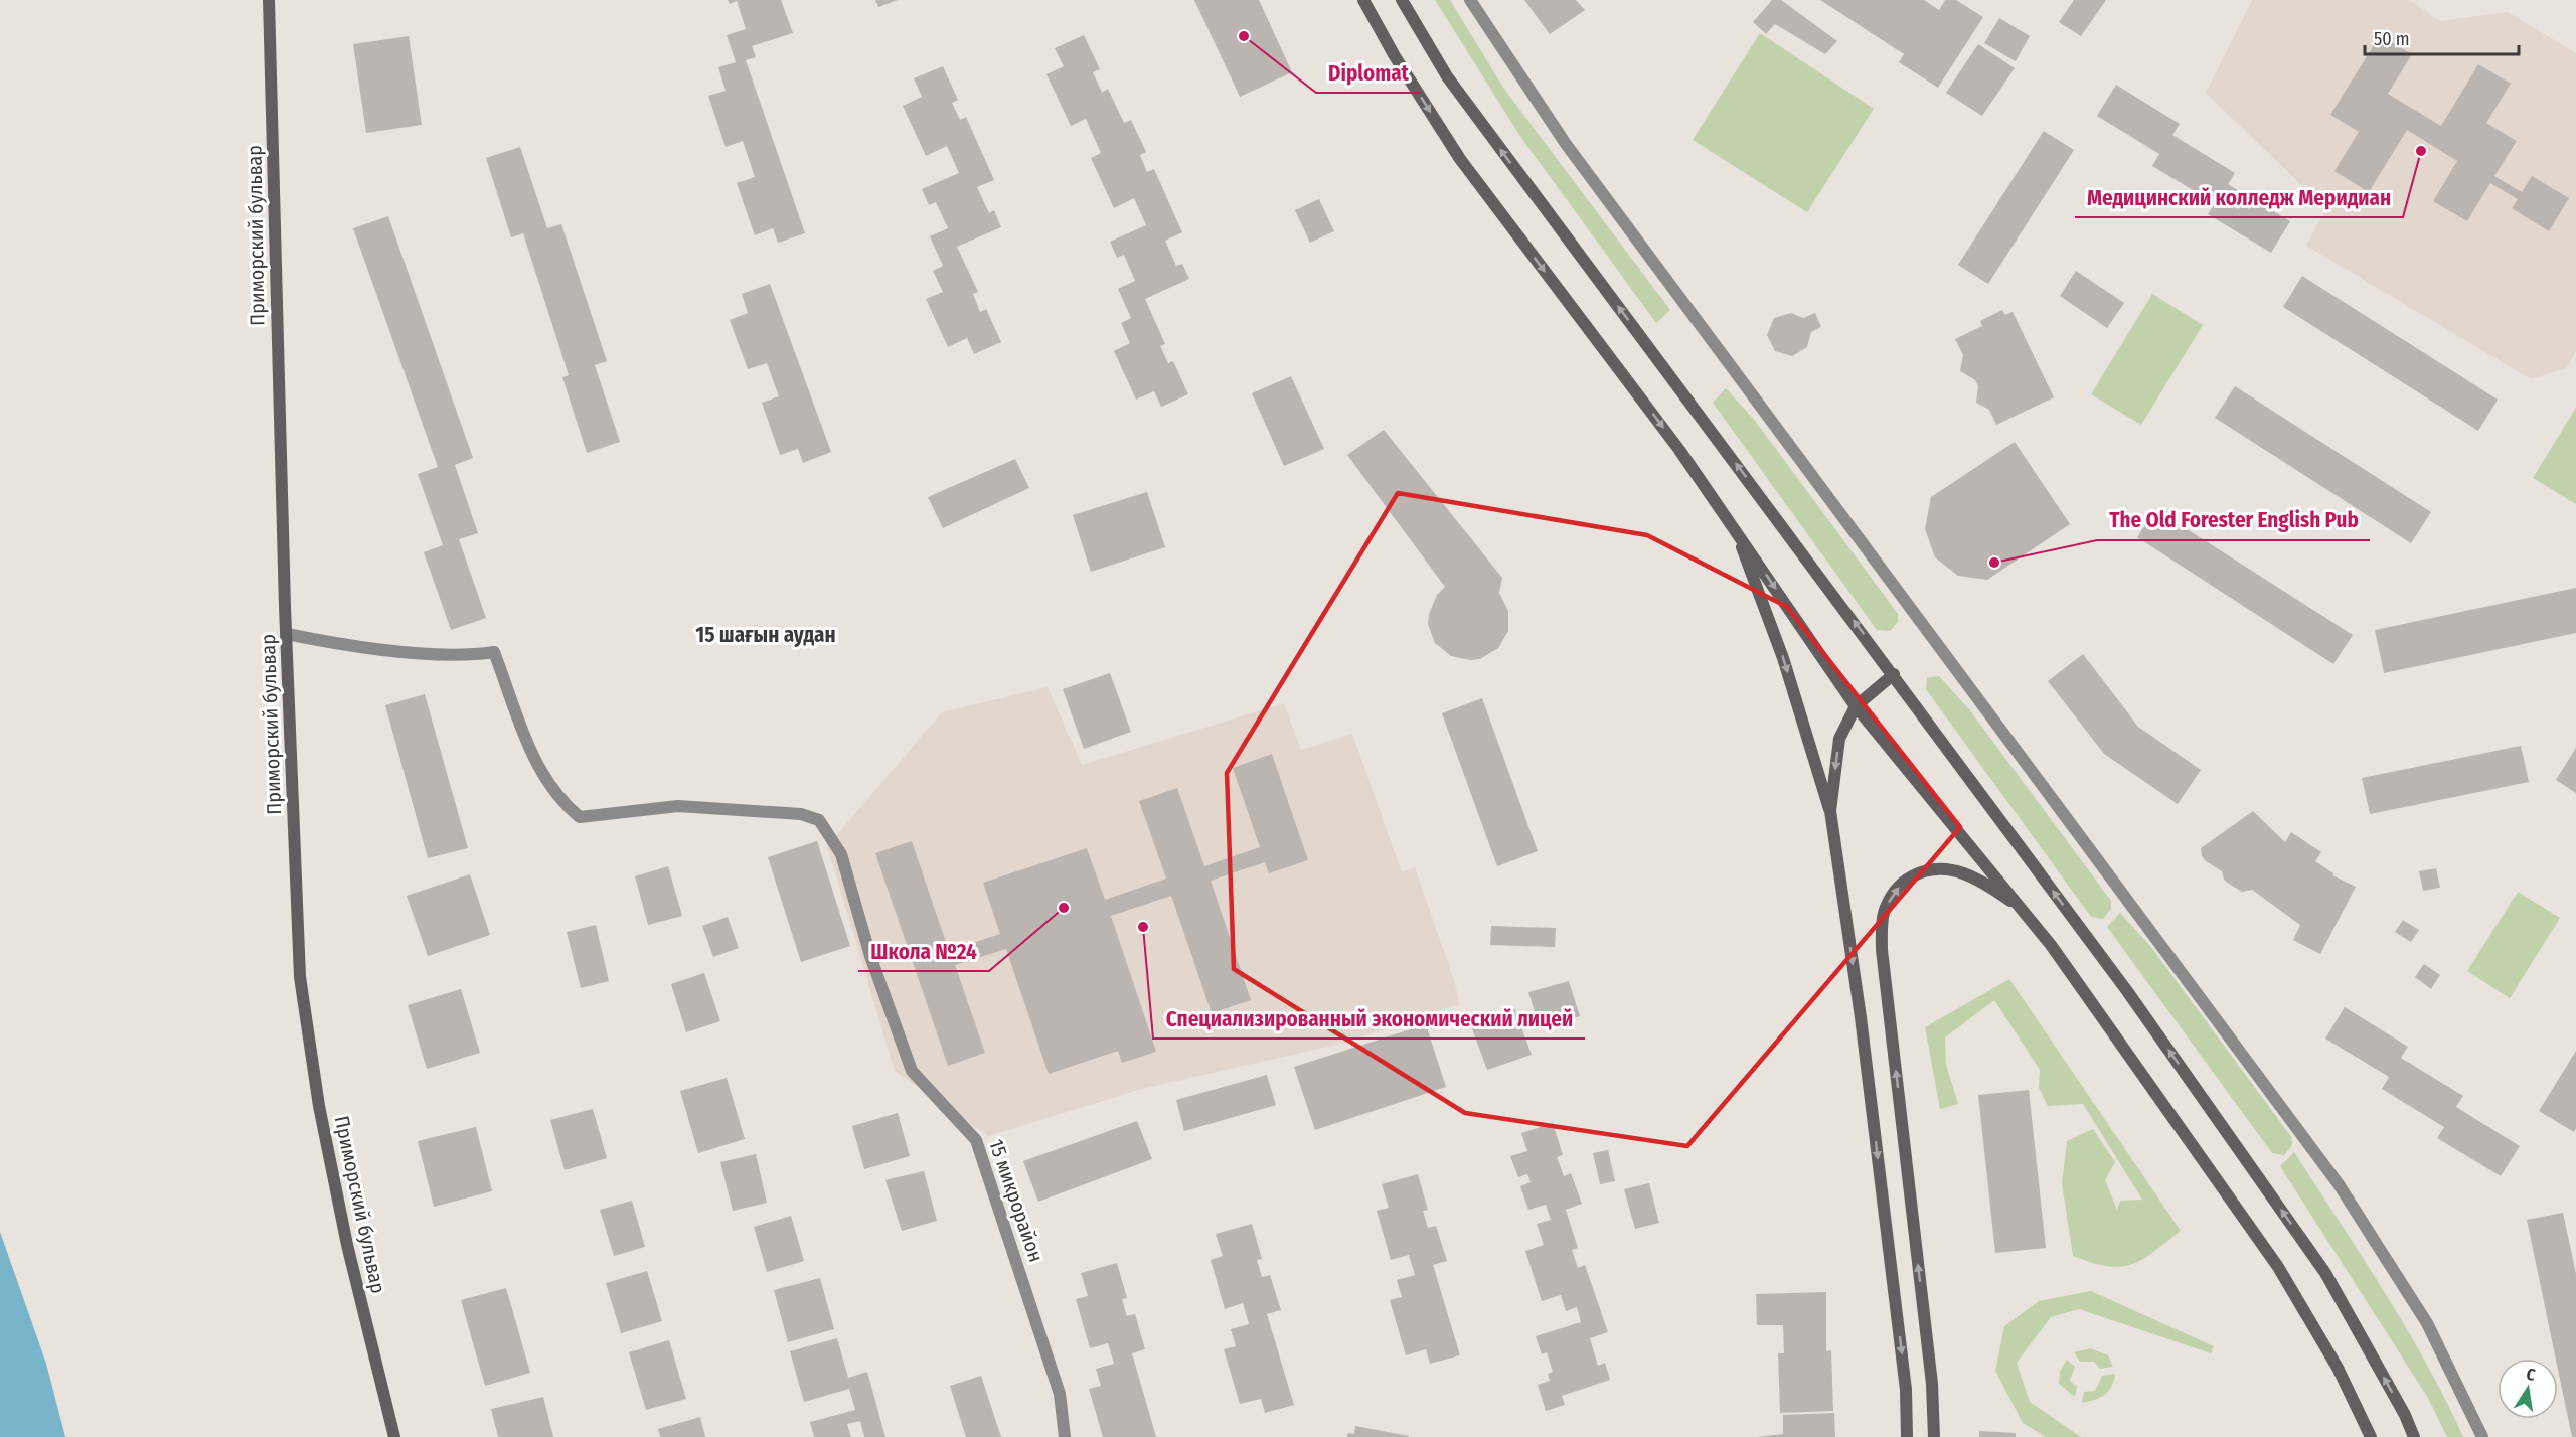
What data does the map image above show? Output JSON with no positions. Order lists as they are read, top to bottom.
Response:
{
  "streets": {
    "main road": ["Приморский бульвар"],
    "street": ["15 микрорайон"]
  },
  "crossings": [
    ["Приморский бульвар", "15 микрорайон"]
  ],
  "districts": ["15 шағын аудан"],
  "places": [
    "Diplomat",
    "Медицинский колледж Меридиан",
    "The Old Forester English Pub",
    "Школа №24",
    "Специализированный экономический лицей"
  ],
  "scale_bar": "50 m",
  "north": "top"
}
